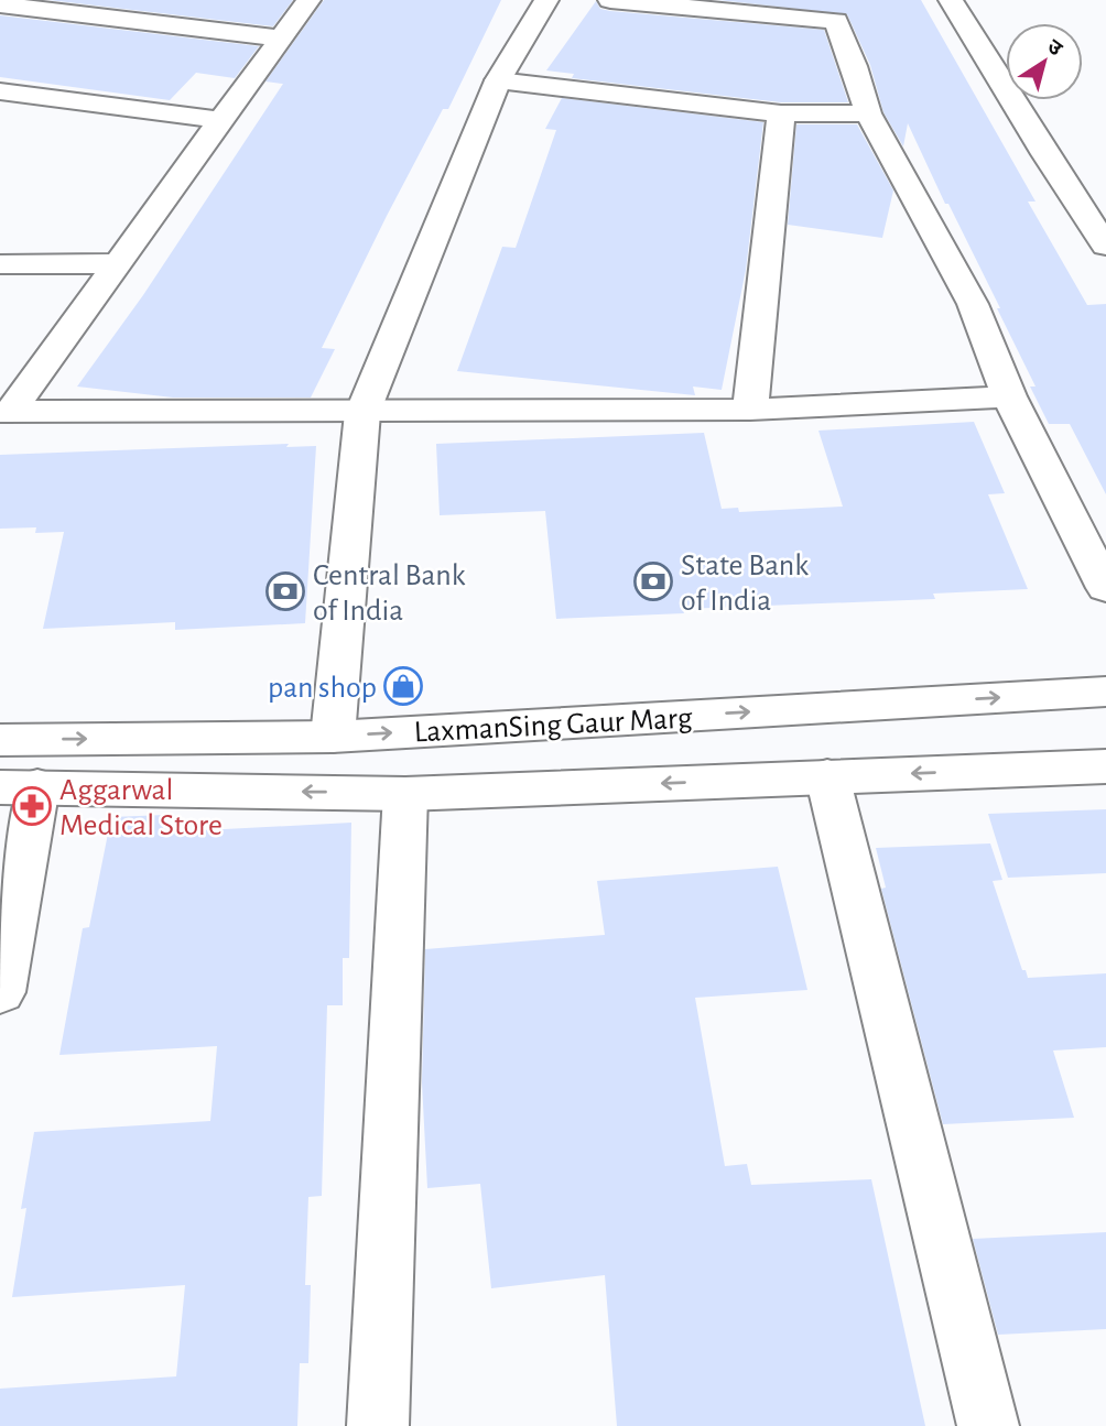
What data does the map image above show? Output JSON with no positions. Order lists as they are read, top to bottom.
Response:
{
  "streets": {
    "street": ["LaxmanSing Gaur Marg"]
  },
  "places": {
    "bank": ["State Bank of India", "Central Bank of India"],
    "shop": ["pan shop"],
    "pharmacy": ["Aggarwal Medical Store"]
  },
  "north": "top right"
}
